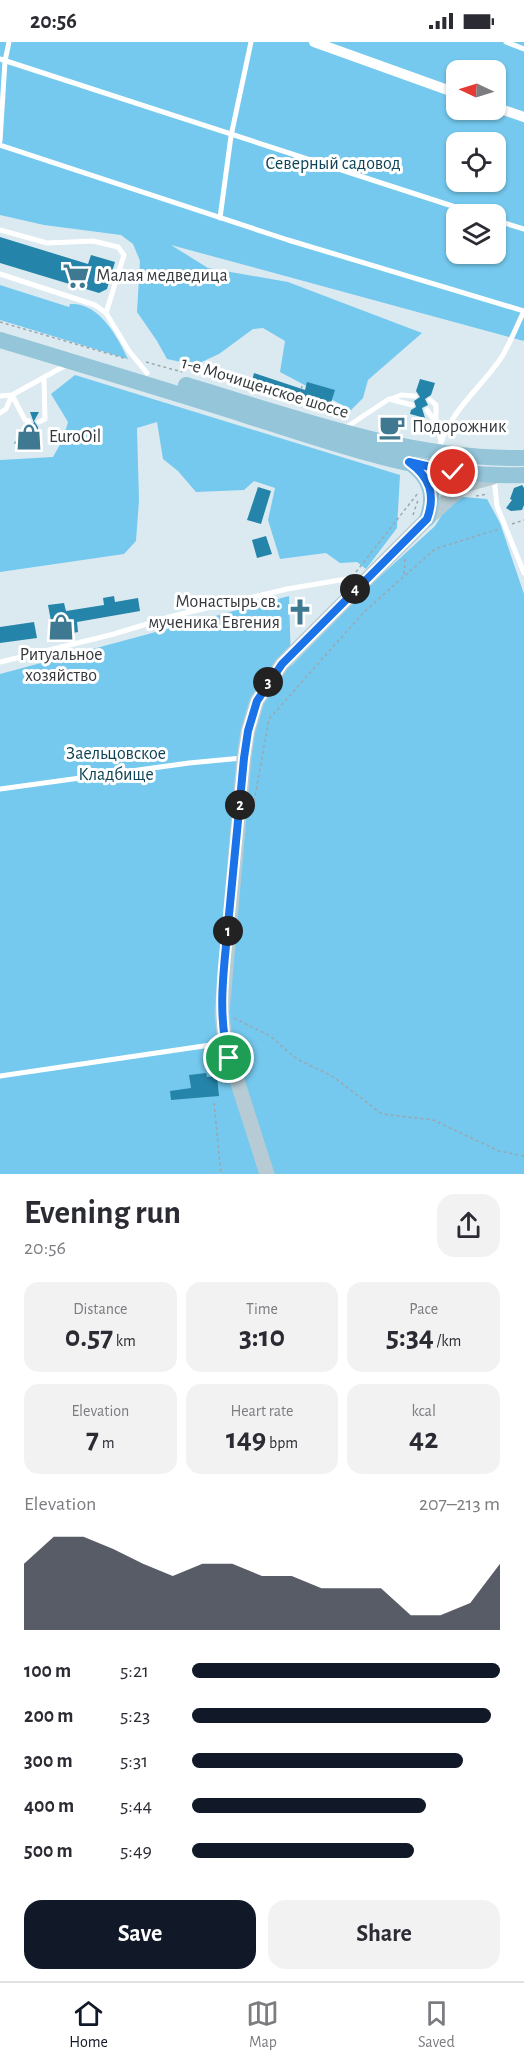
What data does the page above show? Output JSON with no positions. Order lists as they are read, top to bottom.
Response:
{
  "streets": {
    "main road": ["1-е Мочищенское шоссе"]
  },
  "parks": ["Северный садовод", "Заельцовское Кладбище"],
  "places": {
    "supermarket": ["Малая медведица"],
    "cafe": ["Подорожник"],
    "shop": ["EuroOil", "Ритуальное хозяйство"],
    "church": ["Монастырь св. мученика Евгения"]
  },
  "north": "left",
  "page": {
    "status": "20:56",
    "pins": [
      "4",
      "3",
      "2",
      "1"
    ],
    "heading": ["Evening run", "20:56"],
    "stats": [
      ["Distance", "0.57 km"],
      ["Time", "3:10"],
      ["Pace", "5:34 /km"],
      ["Elevation", "7 m"],
      ["Heart rate", "149 bpm"],
      ["kcal", "42"]
    ],
    "chart": ["Elevation", "207–213 m"],
    "list": [
      {
        "name": "100 m",
        "note": "5:21"
      },
      {
        "name": "200 m",
        "note": "5:23"
      },
      {
        "name": "300 m",
        "note": "5:31"
      },
      {
        "name": "400 m",
        "note": "5:44"
      },
      {
        "name": "500 m",
        "note": "5:49"
      }
    ],
    "buttons": ["Save", "Share"],
    "tabs": ["Home", "Map", "Saved"]
  }
}
